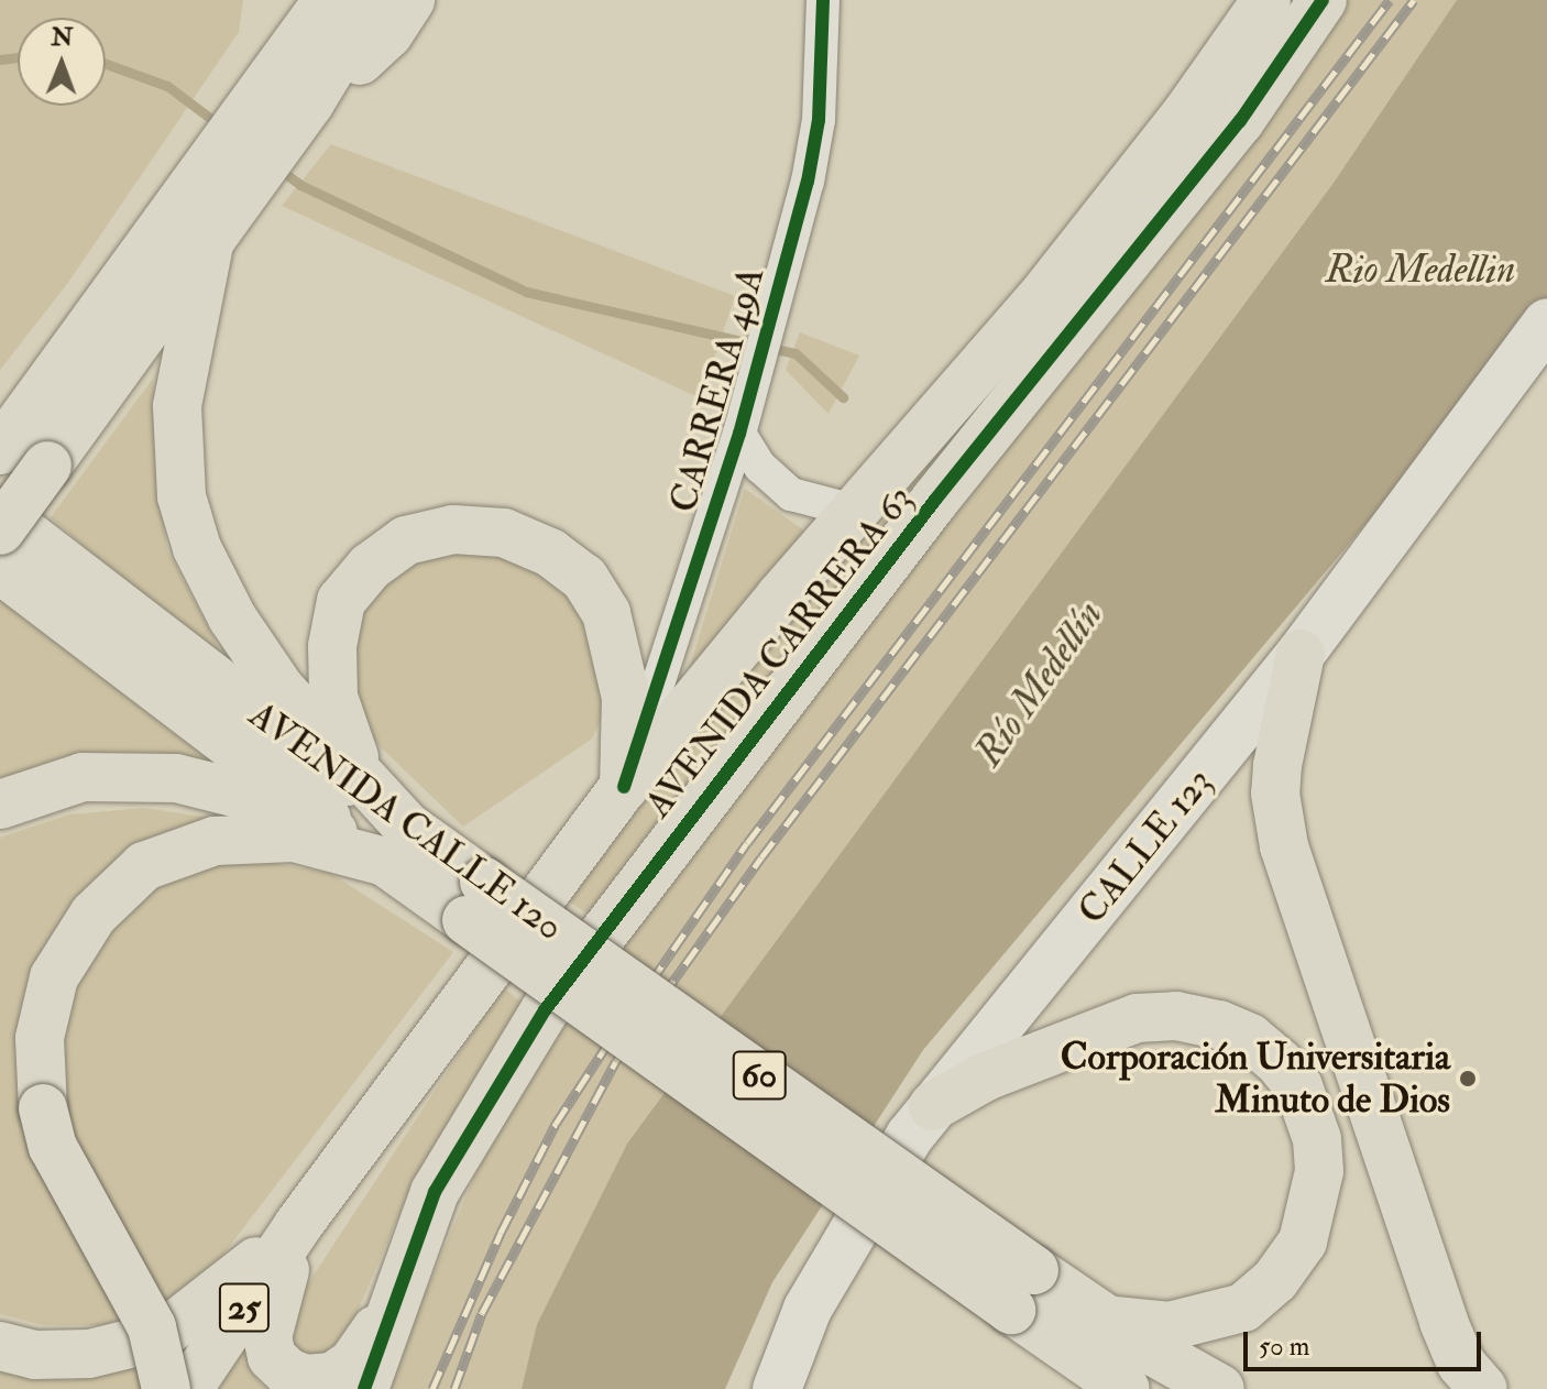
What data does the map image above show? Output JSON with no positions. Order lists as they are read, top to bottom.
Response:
{
  "streets": {
    "main road": [
      "AVENIDA CARRERA 63",
      "AVENIDA CALLE 120",
      "CALLE 123",
      "60",
      "25"
    ],
    "street": ["CARRERA 49A"]
  },
  "crossings": [
    ["CARRERA 49A", "AVENIDA CARRERA 63"],
    ["AVENIDA CALLE 120", "60"]
  ],
  "water": ["Rio Medellin", "Río Medellín"],
  "places": ["Corporación Universitaria Minuto de Dios"],
  "scale_bar": "50 m",
  "north": "top"
}
